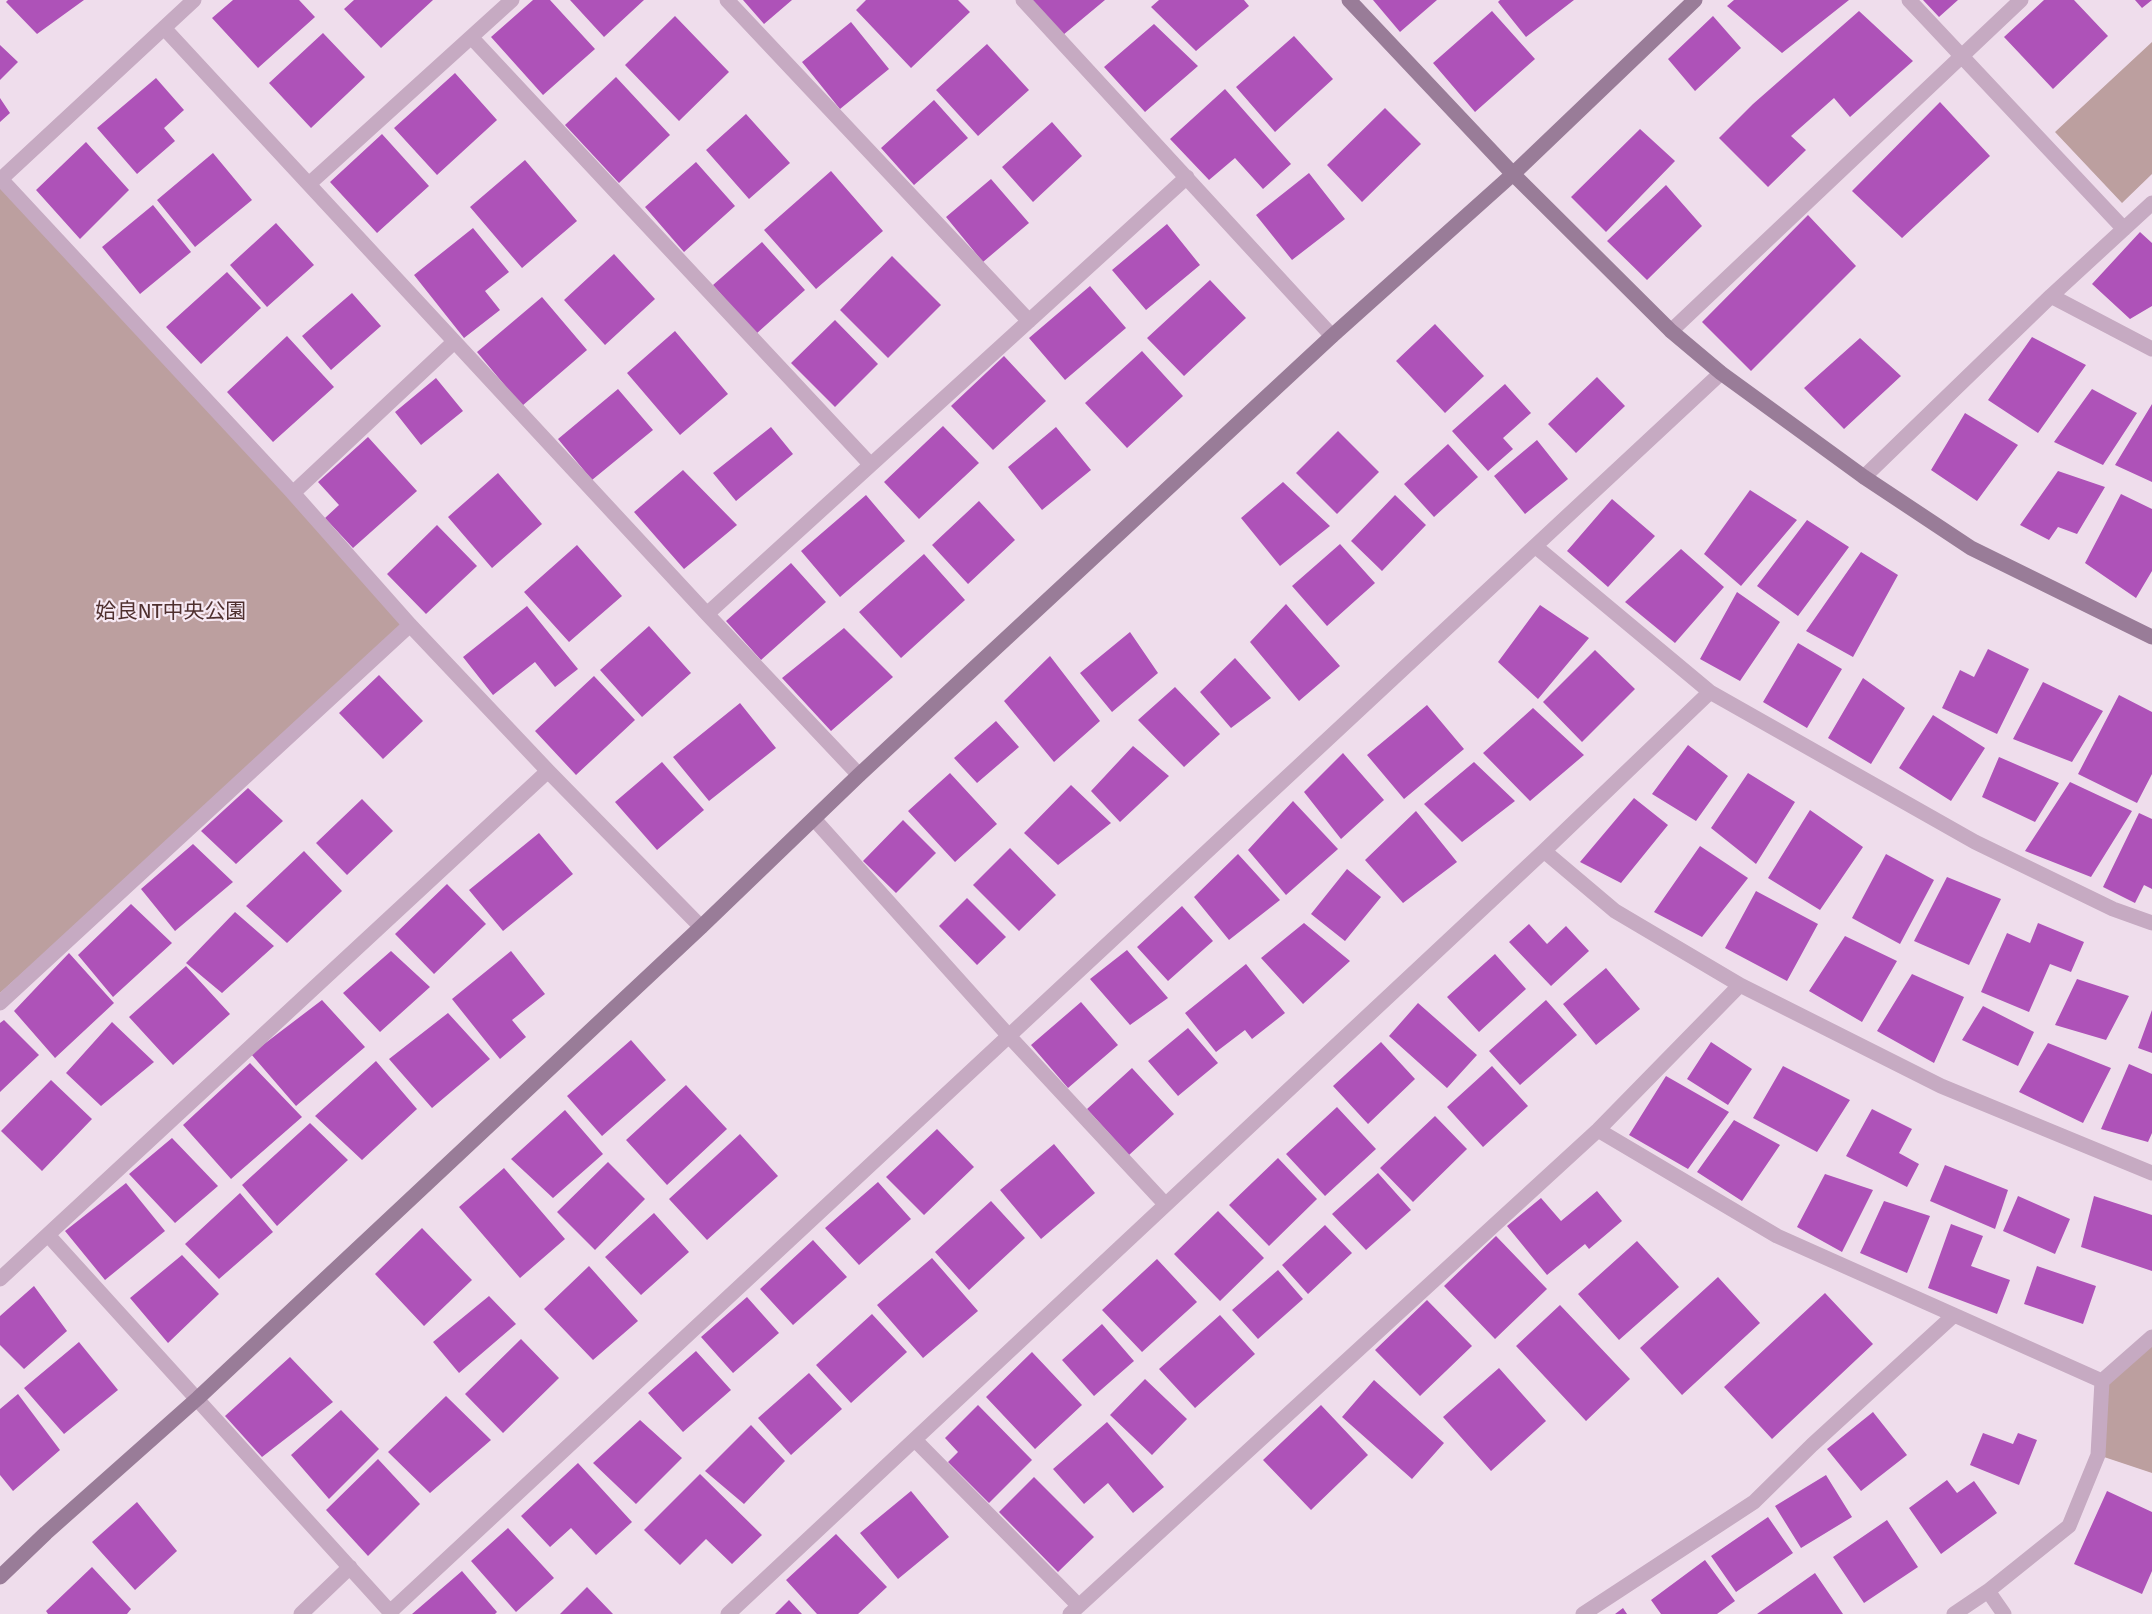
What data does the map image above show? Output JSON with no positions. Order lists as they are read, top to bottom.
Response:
{
  "parks": ["姶良NT中央公園"]
}
